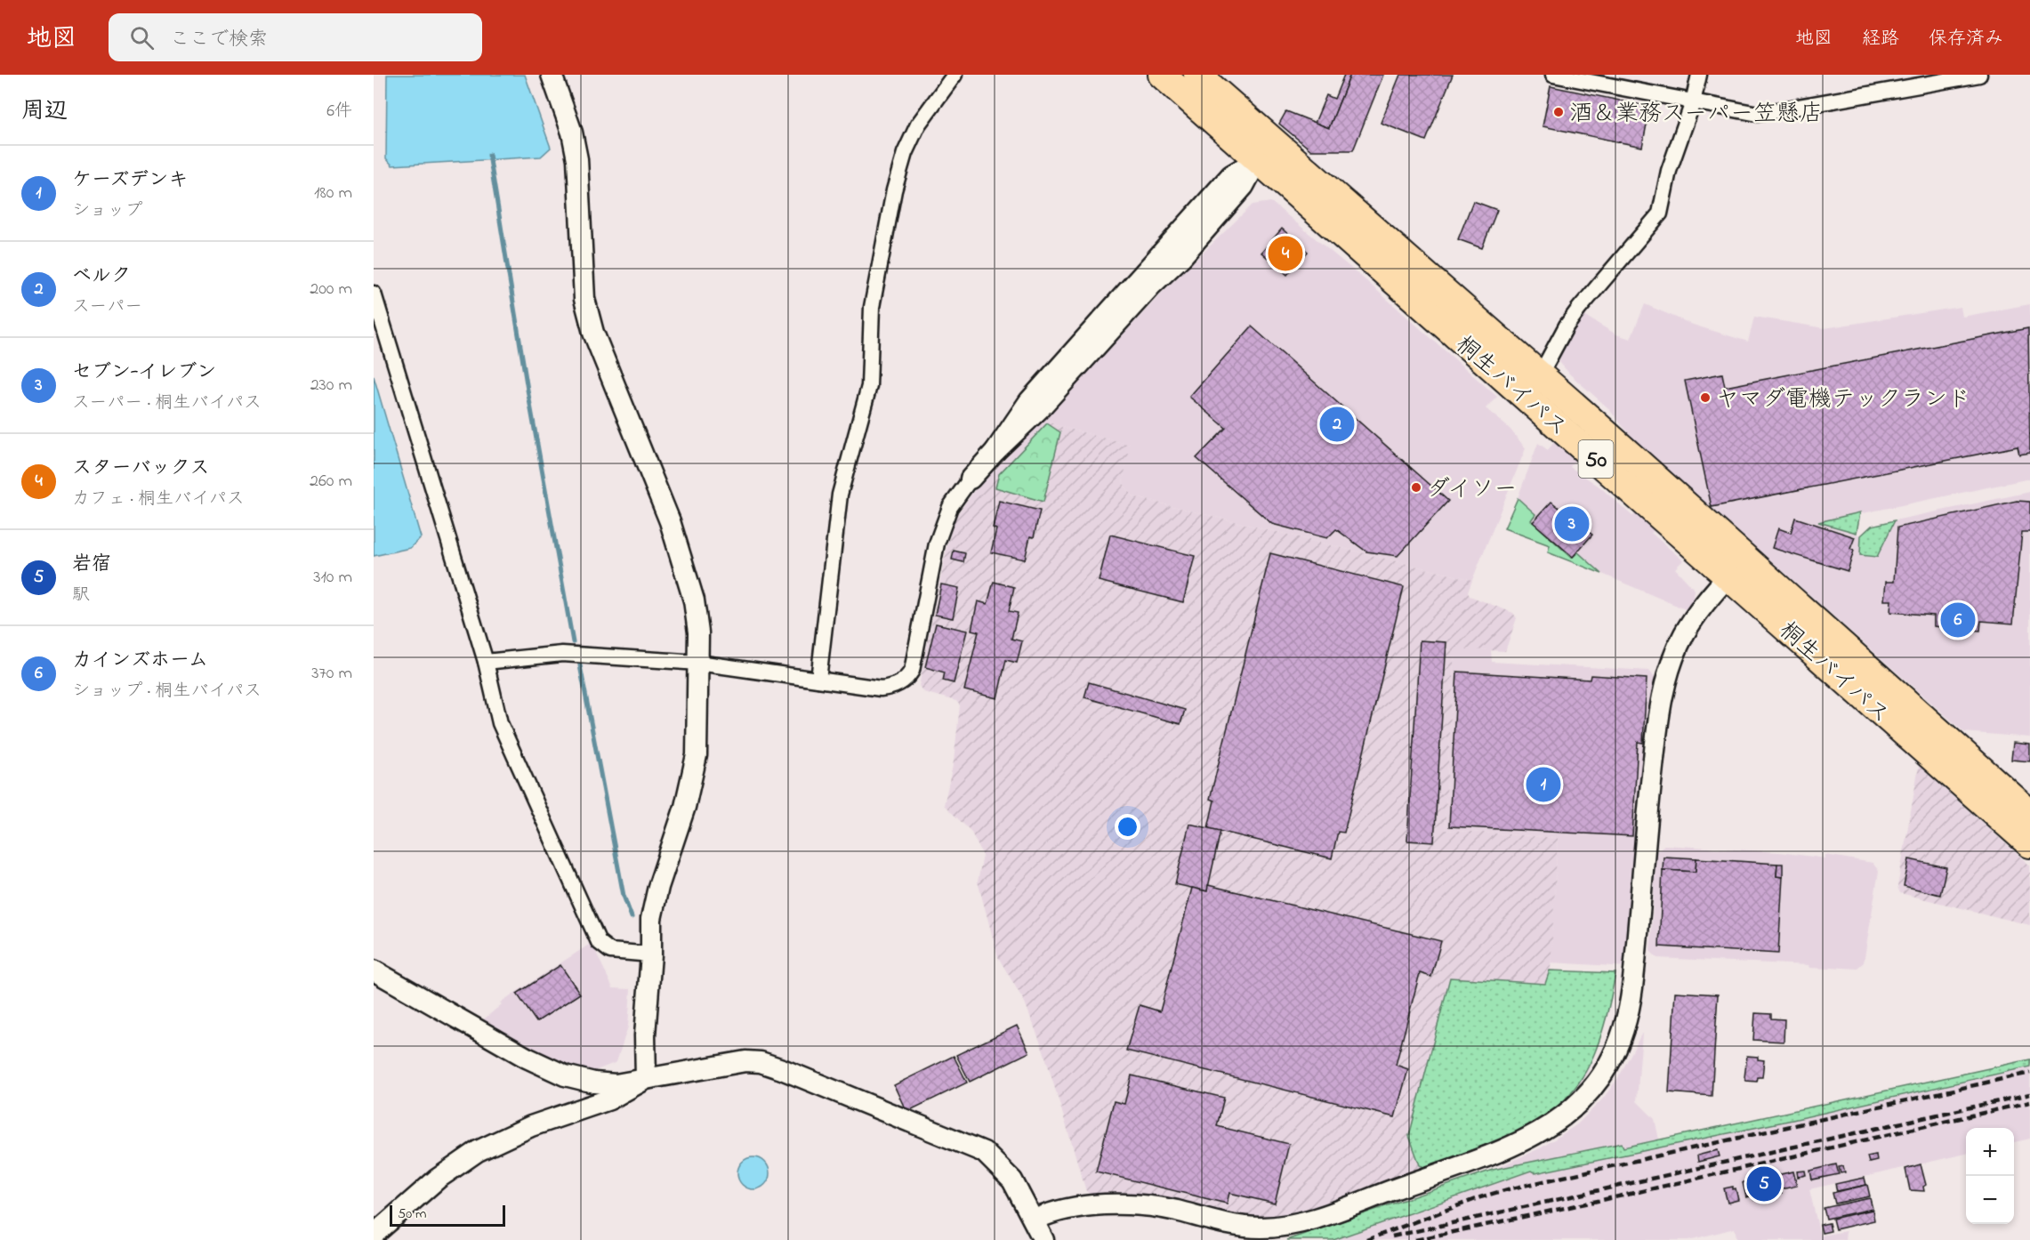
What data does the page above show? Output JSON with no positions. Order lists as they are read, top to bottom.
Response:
{
  "streets": {
    "highway": ["桐生バイパス", "50"]
  },
  "places": ["酒＆業務スーパー笠懸店", "ヤマダ電機テックランド", "ダイソー"],
  "scale_bar": "50 m",
  "page": {
    "header": "地図",
    "search": "ここで検索",
    "nav": ["地図", "経路", "保存済み"],
    "heading": ["周辺", "6件"],
    "list": [
      {
        "mark": "1",
        "name": "ケーズデンキ",
        "note": "ショップ",
        "value": "180 m"
      },
      {
        "mark": "2",
        "name": "ベルク",
        "note": "スーパー",
        "value": "200 m"
      },
      {
        "mark": "3",
        "name": "セブン-イレブン",
        "note": "スーパー · 桐生バイパス",
        "value": "230 m"
      },
      {
        "mark": "4",
        "name": "スターバックス",
        "note": "カフェ · 桐生バイパス",
        "value": "260 m"
      },
      {
        "mark": "5",
        "name": "岩宿",
        "note": "駅",
        "value": "310 m"
      },
      {
        "mark": "6",
        "name": "カインズホーム",
        "note": "ショップ · 桐生バイパス",
        "value": "370 m"
      }
    ],
    "pins": [
      "4",
      "2",
      "3",
      "6",
      "1",
      "5"
    ],
    "map_buttons": ["+", "−"],
    "scale": "50 m"
  }
}
